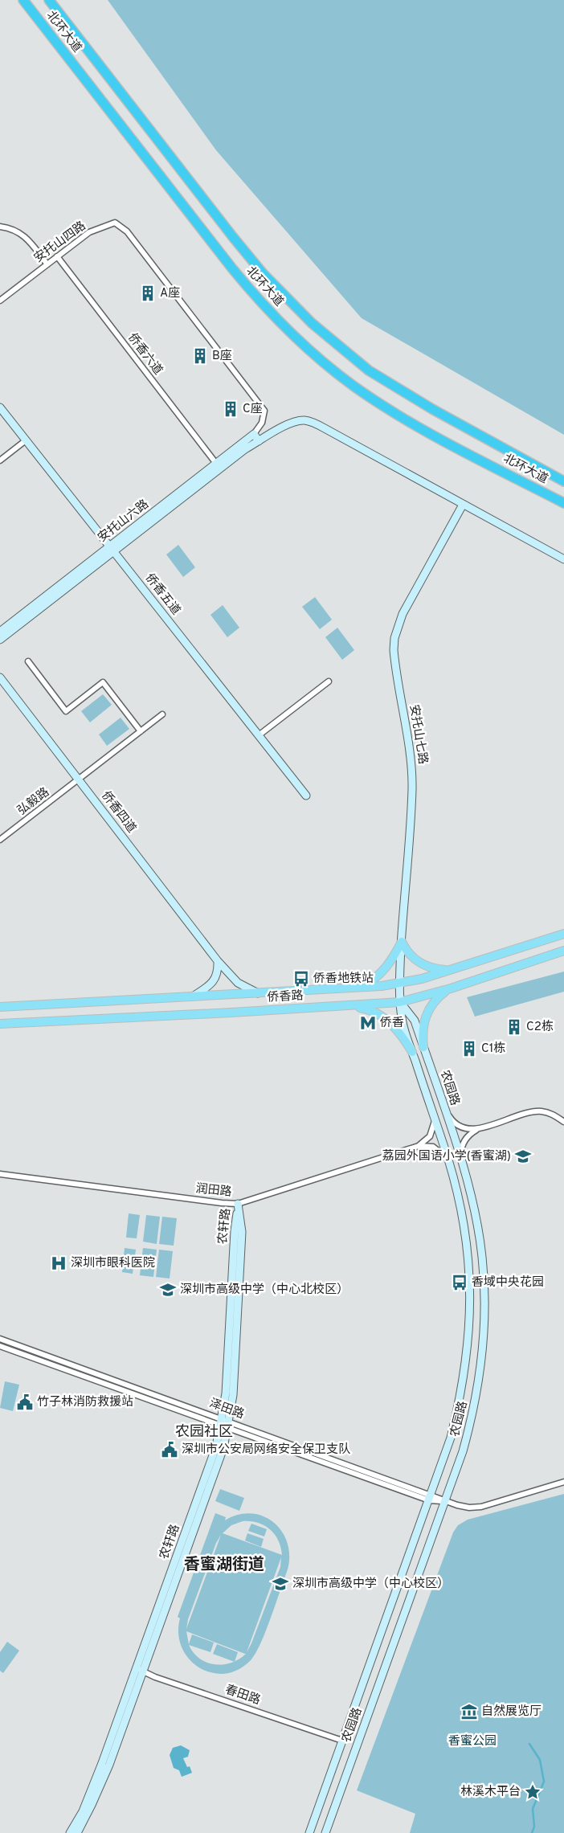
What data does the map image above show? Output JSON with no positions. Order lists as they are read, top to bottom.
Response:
{
  "streets": {
    "highway": ["北环大道"],
    "main road": ["侨香路"],
    "street": [
      "安托山四路",
      "侨香六道",
      "安托山六路",
      "侨香五道",
      "安托山七路",
      "弘毅路",
      "侨香四道",
      "农园路",
      "润田路",
      "农轩路",
      "泽田路",
      "春田路"
    ]
  },
  "crossings": [
    ["安托山四路", "侨香六道"],
    ["安托山四路", "安托山六路"],
    ["侨香六道", "安托山六路"],
    ["安托山六路", "侨香五道"],
    ["安托山六路", "安托山七路"],
    ["安托山七路", "侨香路"],
    ["安托山七路", "农园路"],
    ["弘毅路", "侨香四道"],
    ["侨香四道", "侨香路"],
    ["侨香路", "农园路"],
    ["农园路", "泽田路"],
    ["农园路", "春田路"],
    ["润田路", "农轩路"],
    ["农轩路", "泽田路"],
    ["农轩路", "春田路"]
  ],
  "districts": ["农园社区", "香蜜湖街道"],
  "parks": ["香蜜公园"],
  "places": {
    "building": [
      "A座",
      "B座",
      "C座",
      "C2栋",
      "C1栋"
    ],
    "bus stop": ["侨香地铁站", "香域中央花园"],
    "metro station": ["侨香"],
    "school or university": ["荔园外国语小学(香蜜湖)", "深圳市高级中学（中心北校区）", "深圳市高级中学（中心校区）"],
    "hospital": ["深圳市眼科医院"],
    "public building": ["竹子林消防救援站", "深圳市公安局网络安全保卫支队"],
    "museum": ["自然展览厅"],
    "place": ["林溪木平台"]
  }
}
